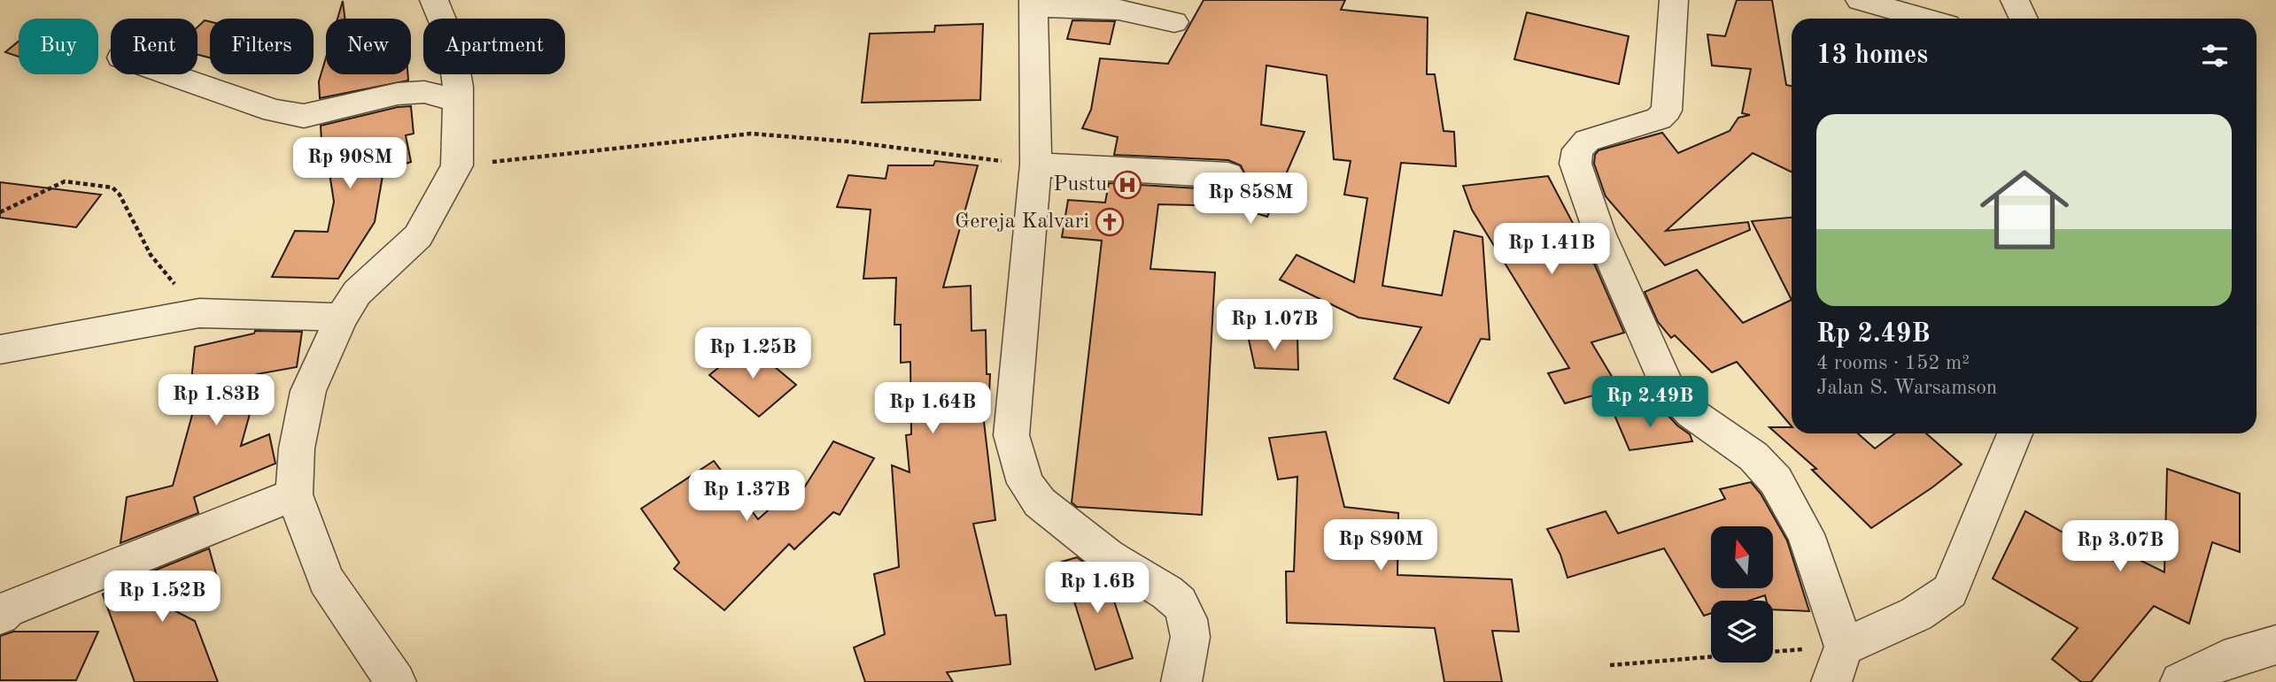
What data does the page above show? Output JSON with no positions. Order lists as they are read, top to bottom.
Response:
{
  "places": {
    "hospital": ["Pustu"],
    "church": ["Gereja Kalvari"]
  },
  "north": "top",
  "page": {
    "chip": [
      "Buy",
      "Rent",
      "Filters",
      "New",
      "Apartment"
    ],
    "heading": "13 homes",
    "list": [
      {
        "name": "Rp 2.49B",
        "note": "4 rooms · 152 m² · Jalan S. Warsamson"
      }
    ],
    "price": [
      "Rp 908M",
      "Rp 858M",
      "Rp 1.41B",
      "Rp 1.07B",
      "Rp 1.25B",
      "Rp 1.83B",
      "Rp 2.49B",
      "Rp 1.64B",
      "Rp 1.37B",
      "Rp 890M",
      "Rp 3.07B",
      "Rp 1.6B",
      "Rp 1.52B"
    ]
  }
}
